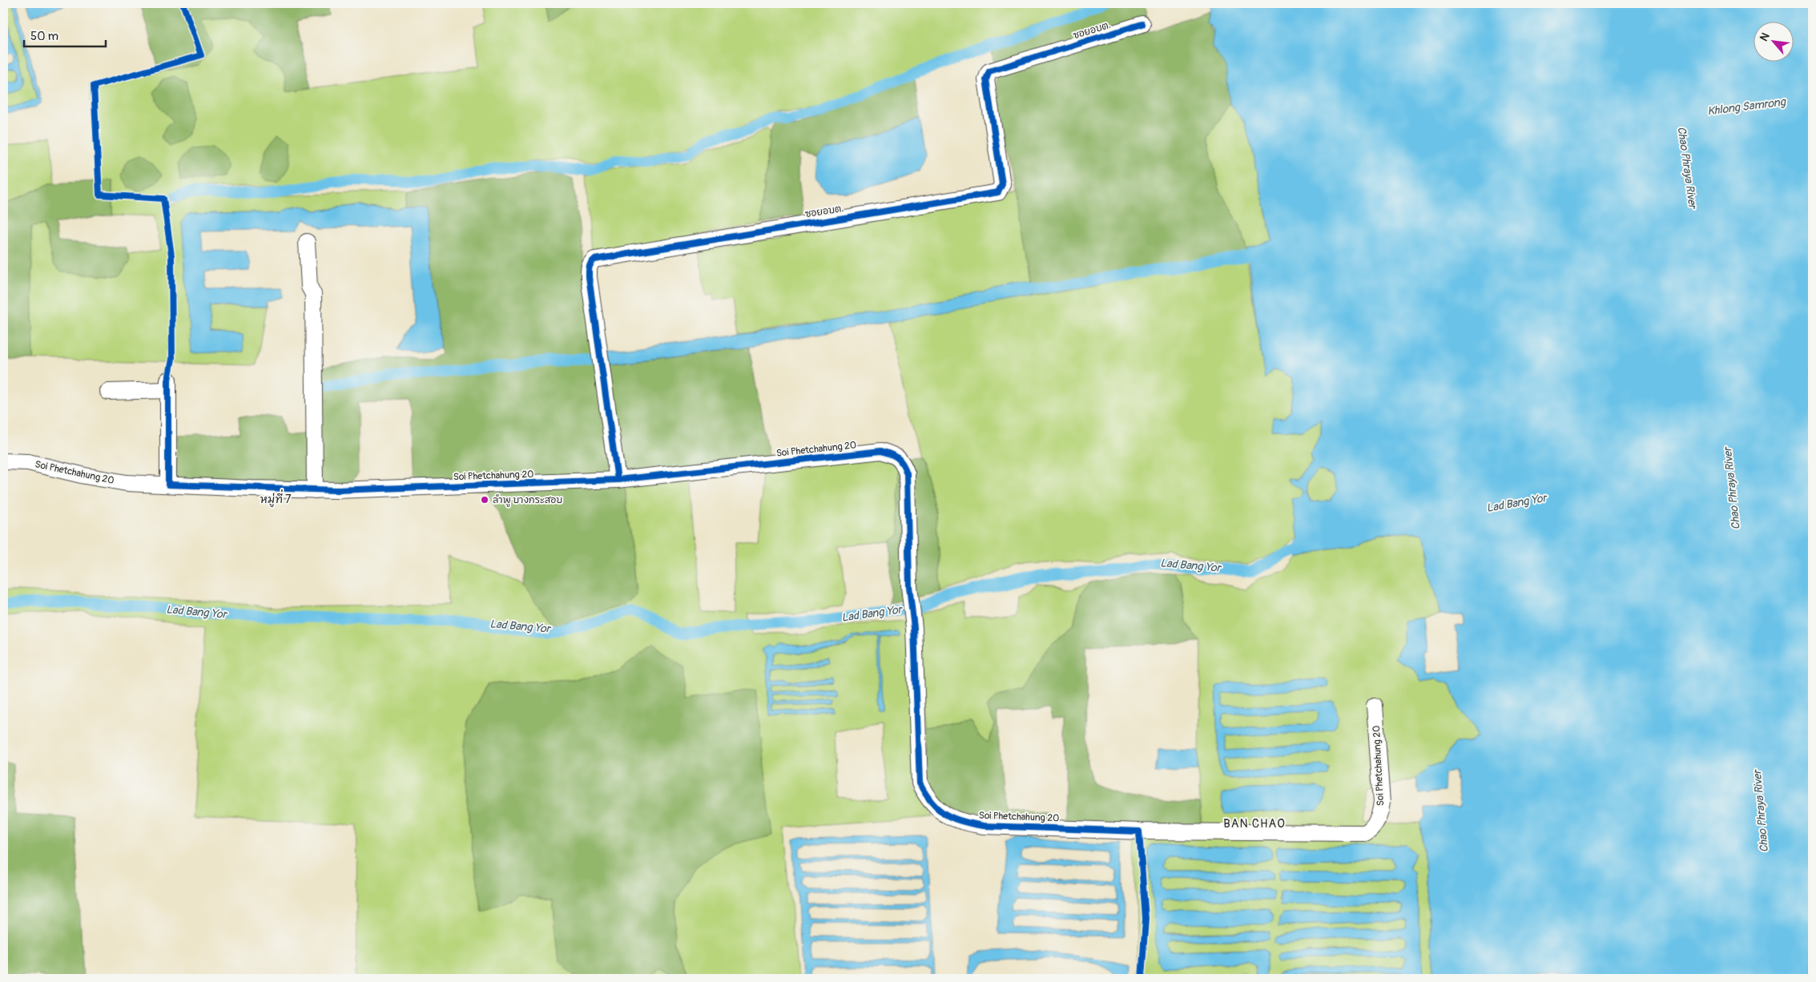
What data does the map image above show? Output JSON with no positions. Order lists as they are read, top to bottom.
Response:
{
  "streets": {
    "street": ["ซอยอบต.", "Soi Phetchahung 20"]
  },
  "crossings": [
    ["ซอยอบต.", "Soi Phetchahung 20"]
  ],
  "districts": ["หมู่ที่ 7", "BAN CHAO"],
  "water": ["Khlong Samrong", "Chao Phraya River", "Lad Bang Yor"],
  "places": ["ลำพู บางกระสอบ"],
  "scale_bar": "50 m",
  "north": "top left"
}
